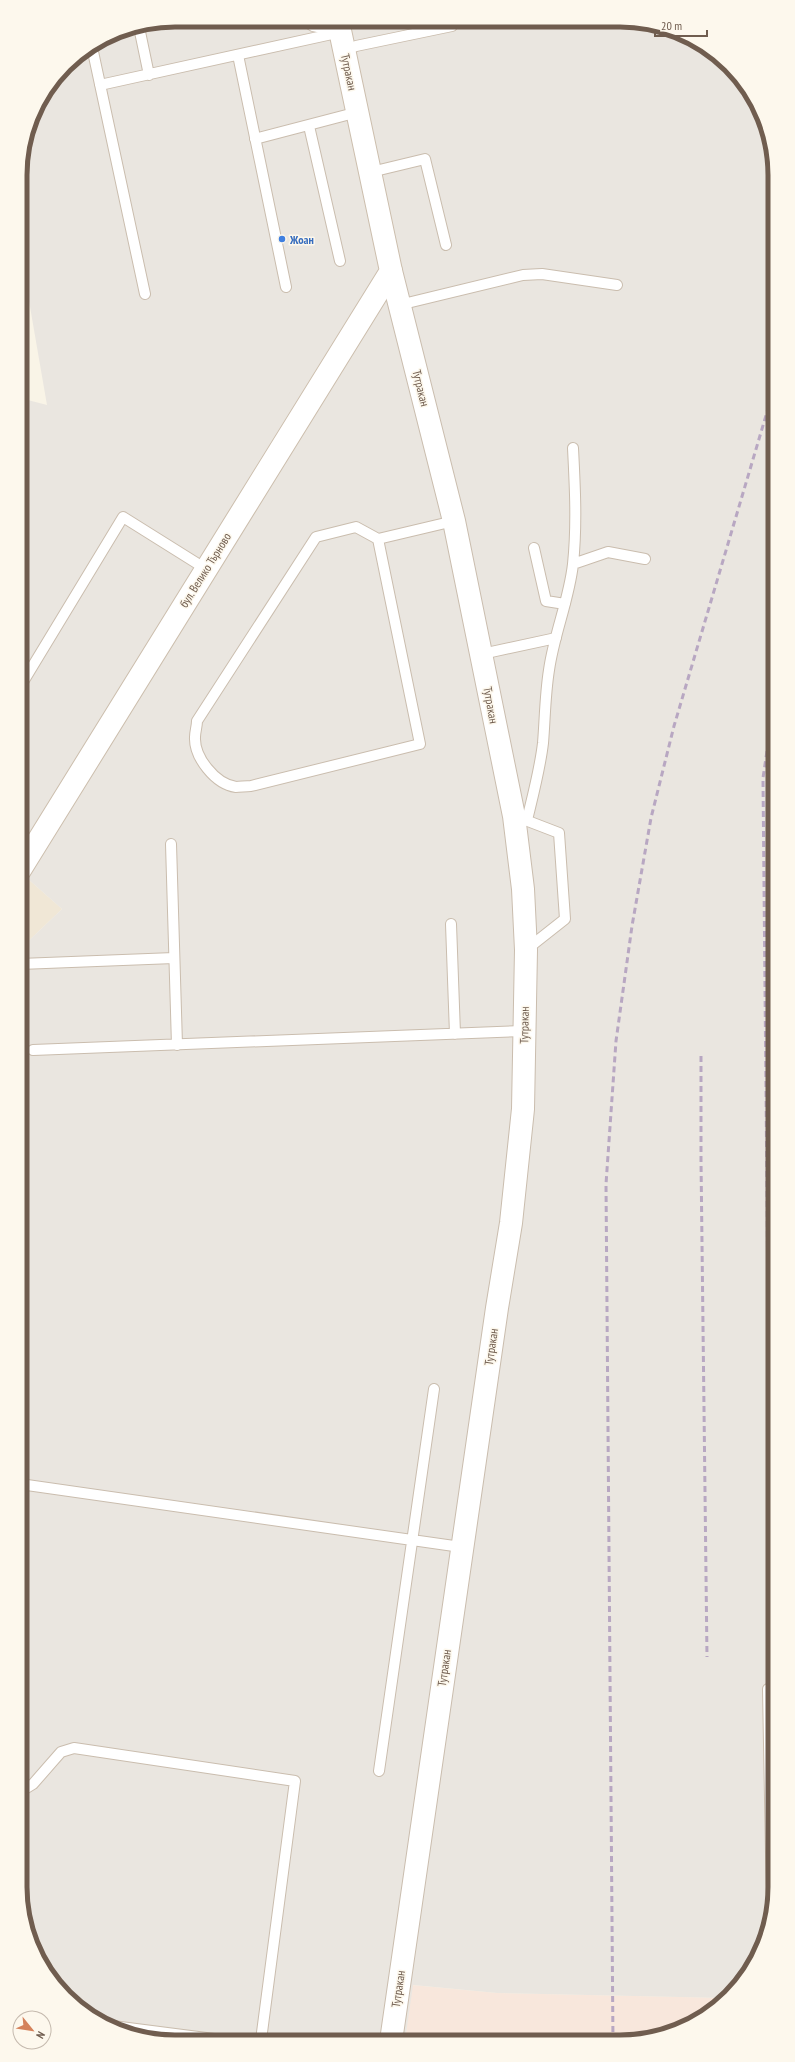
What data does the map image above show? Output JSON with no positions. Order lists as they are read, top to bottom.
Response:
{
  "streets": {
    "street": ["Тутракан", "бул. Велико Търново"]
  },
  "crossings": [
    ["Тутракан", "бул. Велико Търново"]
  ],
  "places": ["Жоан"],
  "scale_bar": "20 m",
  "north": "bottom right"
}
